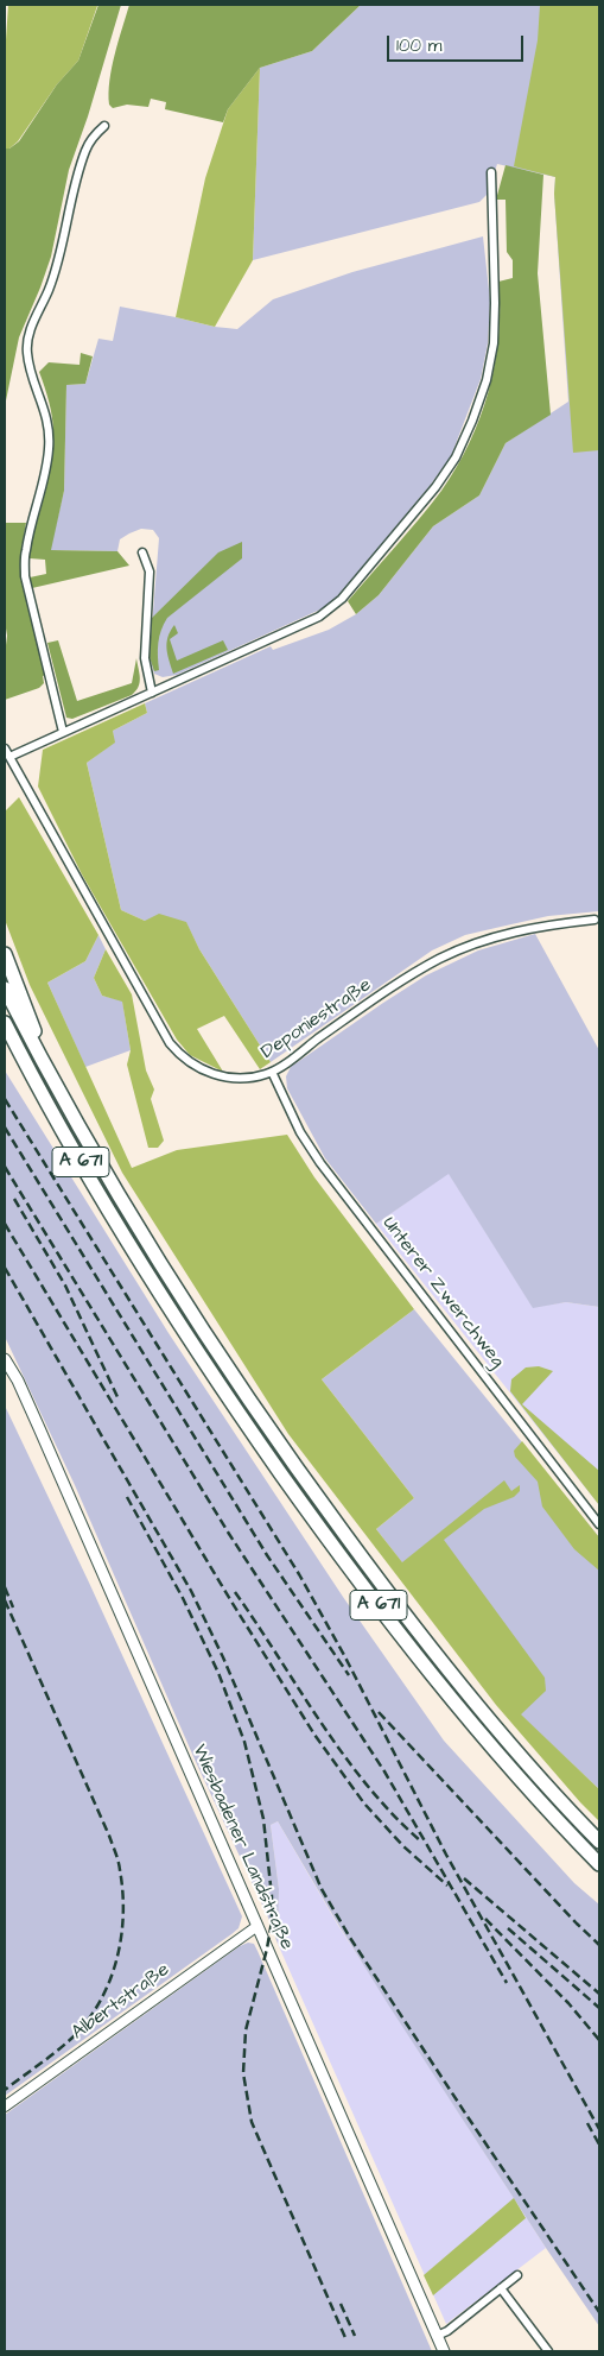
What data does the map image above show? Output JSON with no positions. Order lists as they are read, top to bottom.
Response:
{
  "streets": {
    "highway": ["A 671"],
    "main road": ["Wiesbadener Landstraße"],
    "street": ["Deponiestraße", "Unterer Zwerchweg", "Albertstraße"]
  },
  "crossings": [
    ["Deponiestraße", "Unterer Zwerchweg"],
    ["Wiesbadener Landstraße", "Albertstraße"]
  ],
  "scale_bar": "100 m"
}
